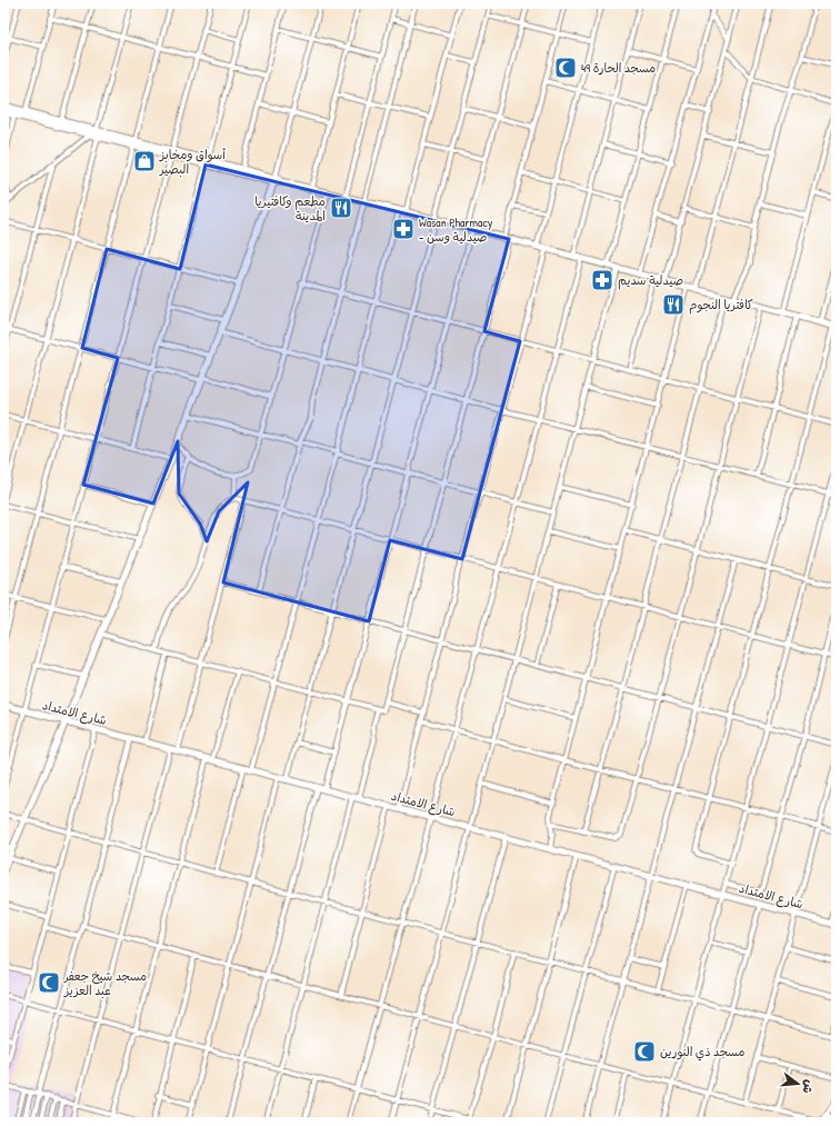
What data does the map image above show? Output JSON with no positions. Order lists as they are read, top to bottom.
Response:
{
  "streets": {
    "street": ["شارع الامتداد"]
  },
  "places": {
    "mosque": ["مسجد الحارة 49", "مسجد شيخ جعفر عبد العزيز", "مسجد ذي النورين"],
    "shop": ["أسواق ومخابز البصير"],
    "restaurant": ["مطعم وكافتيريا المدينة", "كافتريا النجوم"],
    "pharmacy": ["Wasan Pharmacy - صيدلية وسن", "صيدلية سديم"]
  },
  "north": "right"
}
